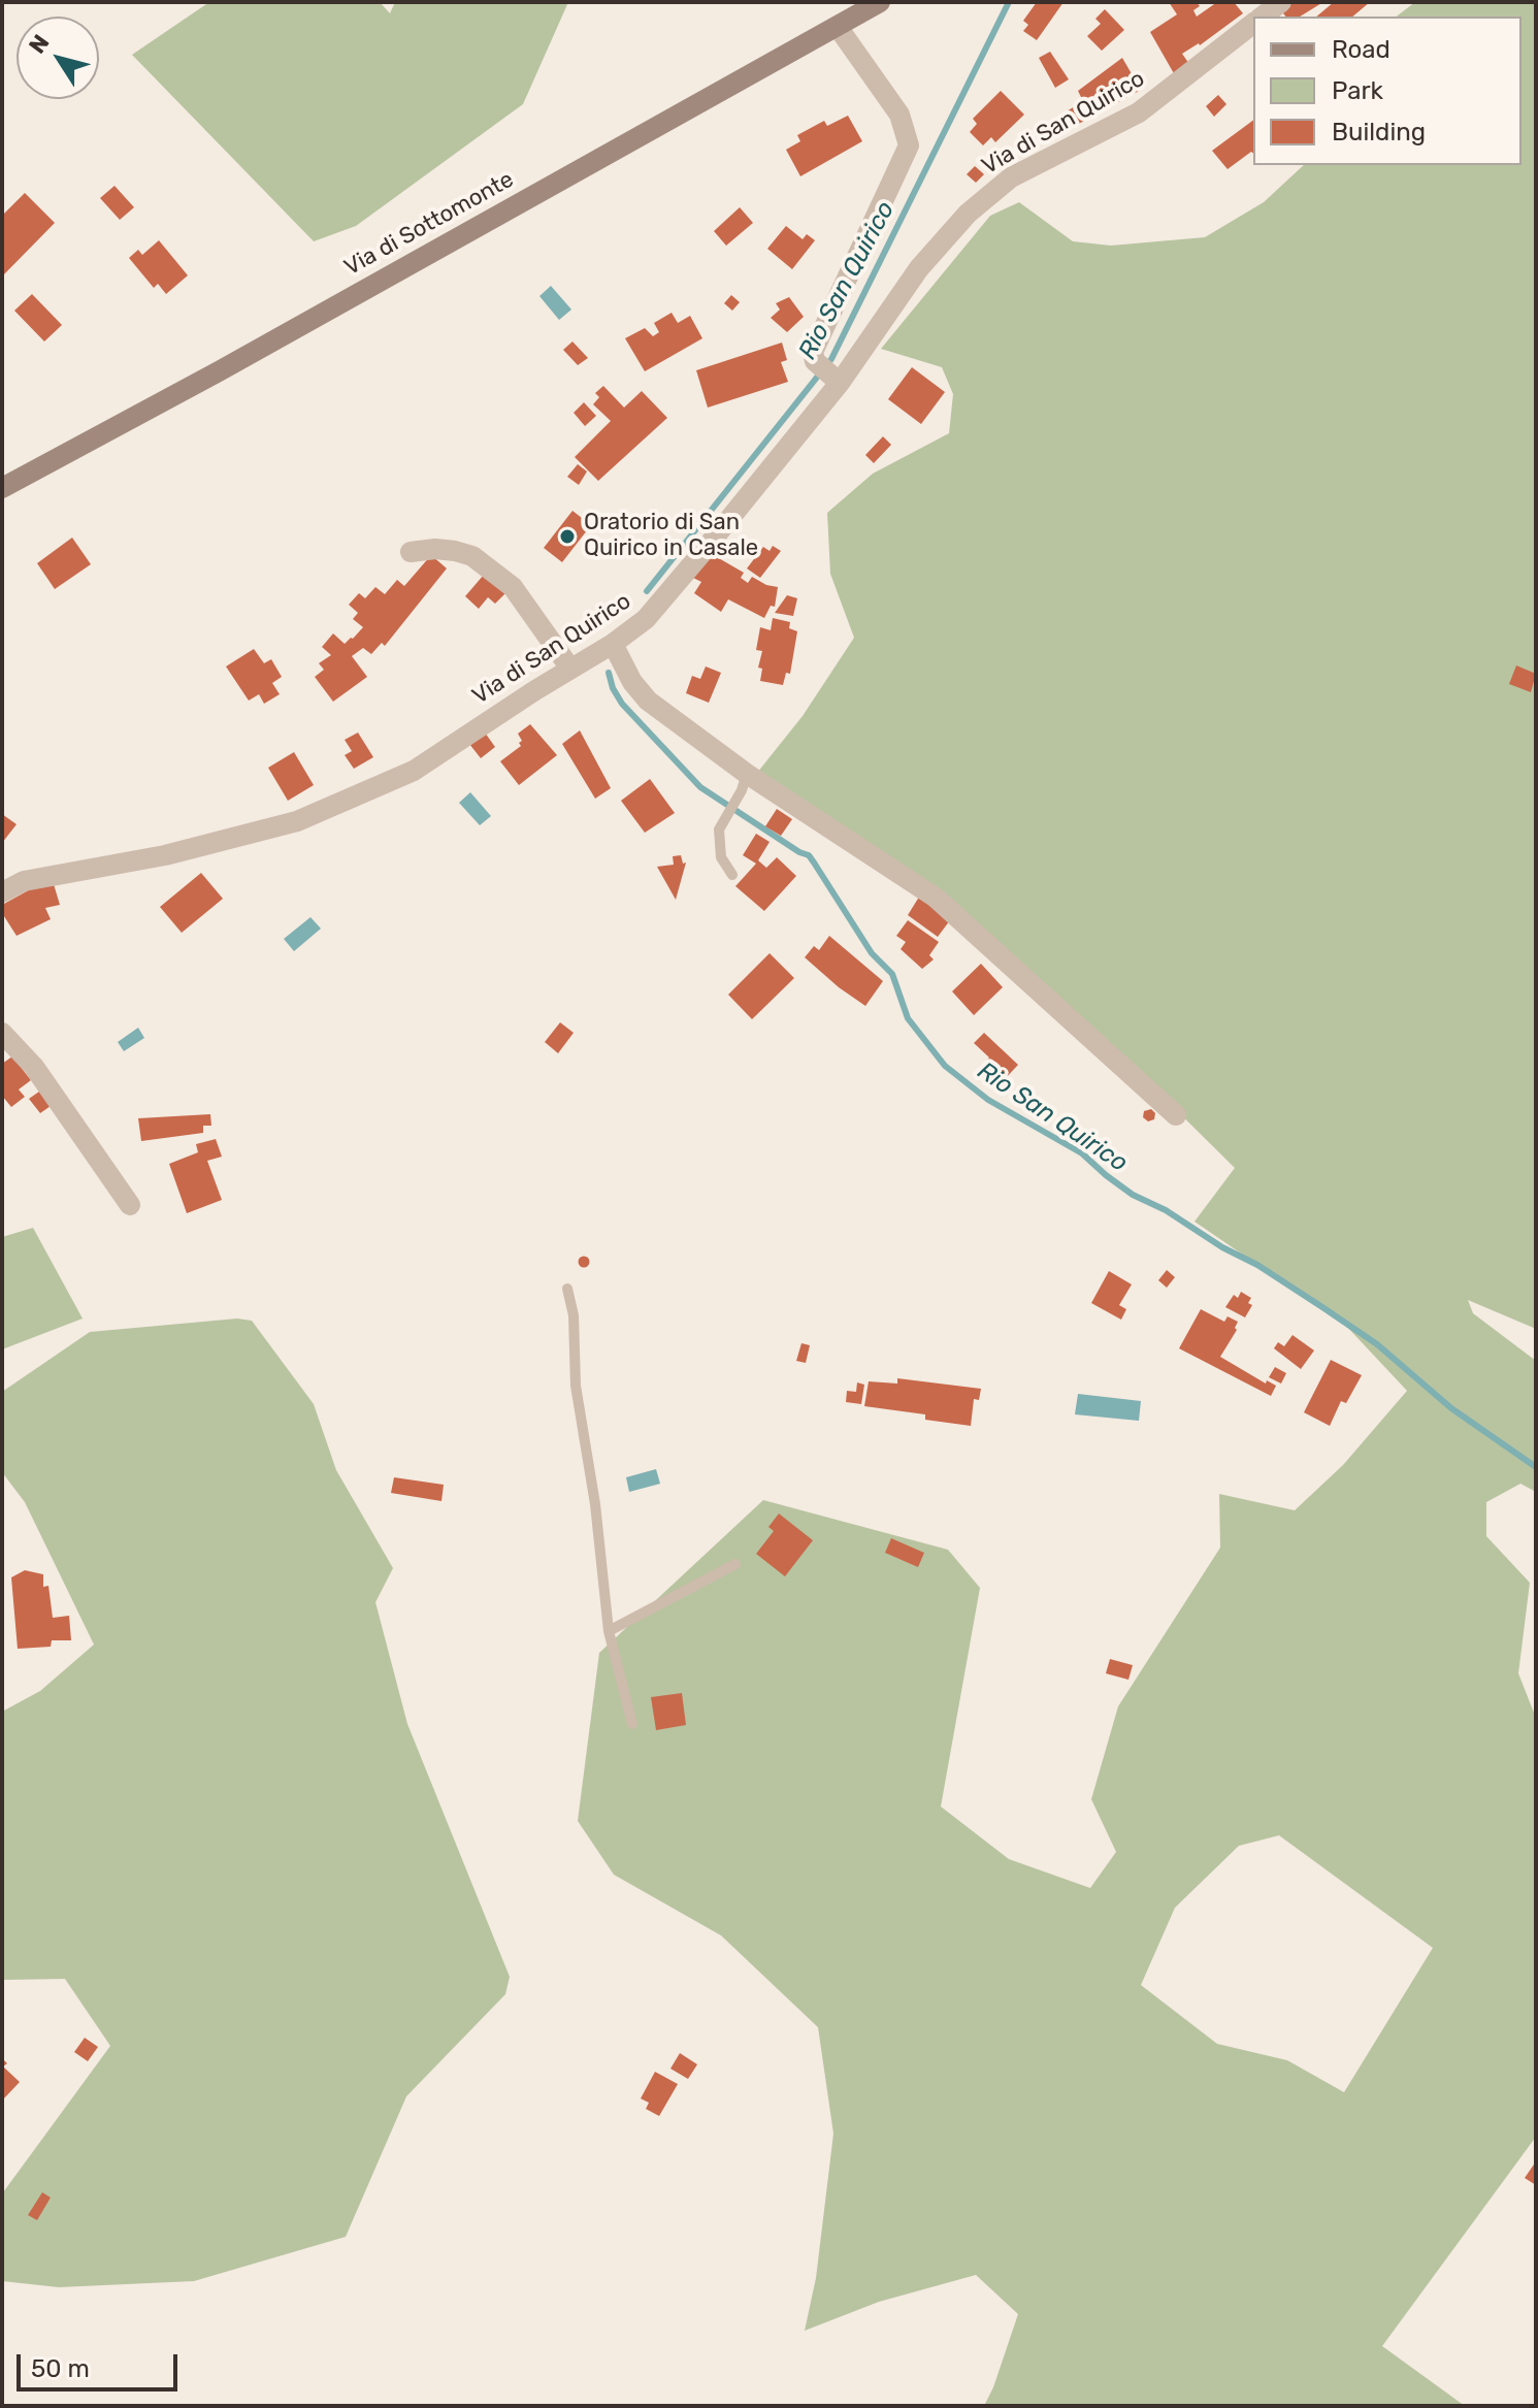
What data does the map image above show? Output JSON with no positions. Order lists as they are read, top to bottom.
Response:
{
  "streets": {
    "main road": ["Via di Sottomonte"],
    "street": ["Via di San Quirico"]
  },
  "water": ["Rio San Quirico"],
  "places": ["Oratorio di San Quirico in Casale"],
  "legend": ["Road", "Park", "Building"],
  "scale_bar": "50 m",
  "north": "top left"
}
